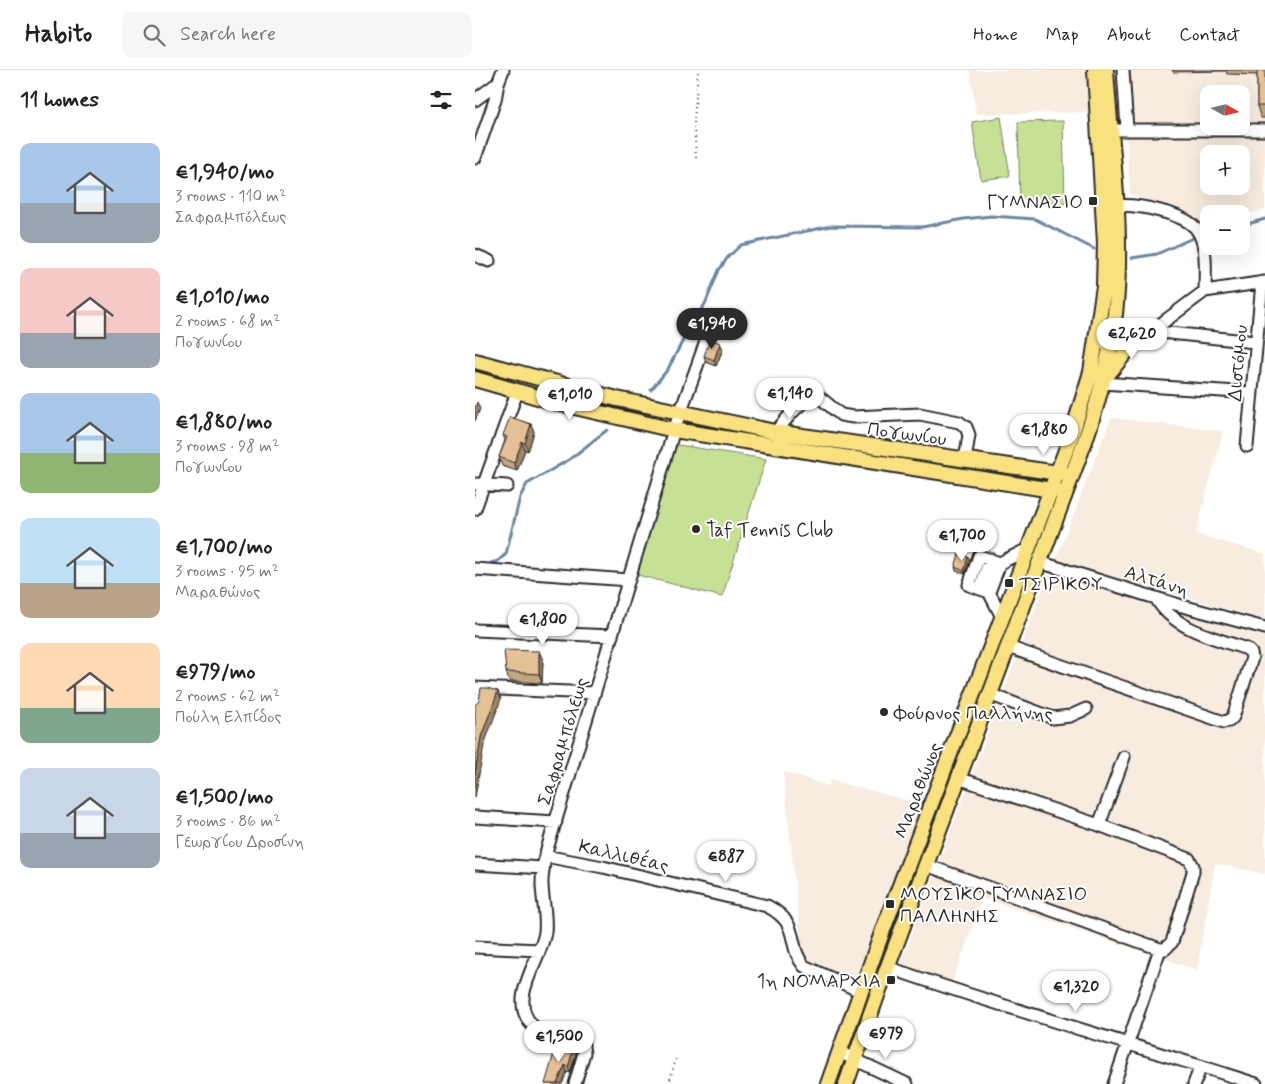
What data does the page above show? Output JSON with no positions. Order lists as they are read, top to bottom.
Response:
{
  "streets": {
    "main road": ["Πογωνίου", "Μαραθώνος"],
    "street": [
      "Διστόμου",
      "Αλτάνη",
      "Σαφραμπόλεως",
      "Καλλιθέας"
    ]
  },
  "crossings": [
    ["Πογωνίου", "Σαφραμπόλεως"],
    ["Πογωνίου", "Μαραθώνος"],
    ["Αλτάνη", "Μαραθώνος"],
    ["Σαφραμπόλεως", "Καλλιθέας"],
    ["Μαραθώνος", "Καλλιθέας"]
  ],
  "places": {
    "transit": [
      "ΓΥΜΝΑΣΙΟ",
      "ΤΣΙΡΙΚΟΥ",
      "ΜΟΥΣΙΚΟ ΓΥΜΝΑΣΙΟ ΠΑΛΛΗΝΗΣ",
      "1η ΝΟΜΑΡΧΙΑ"
    ],
    "other": ["Taf Tennis Club", "Φούρνος Παλλήνης"]
  },
  "north": "right",
  "page": {
    "header": "Habito",
    "search": "Search here",
    "nav": [
      "Home",
      "Map",
      "About",
      "Contact"
    ],
    "heading": "11 homes",
    "map_buttons": ["+", "−"],
    "list": [
      {
        "name": "€1,940/mo",
        "note": "3 rooms · 110 m² · Σαφραμπόλεως"
      },
      {
        "name": "€1,010/mo",
        "note": "2 rooms · 68 m² · Πογωνίου"
      },
      {
        "name": "€1,880/mo",
        "note": "3 rooms · 98 m² · Πογωνίου"
      },
      {
        "name": "€1,700/mo",
        "note": "3 rooms · 95 m² · Μαραθώνος"
      },
      {
        "name": "€979/mo",
        "note": "2 rooms · 62 m² · Πούλη Ελπίδος"
      },
      {
        "name": "€1,500/mo",
        "note": "3 rooms · 86 m² · Γεωργίου Δροσίνη"
      }
    ],
    "price": [
      "€1,940",
      "€2,620",
      "€1,140",
      "€1,010",
      "€1,880",
      "€1,700",
      "€1,800",
      "€887",
      "€1,320",
      "€979",
      "€1,500"
    ]
  }
}
